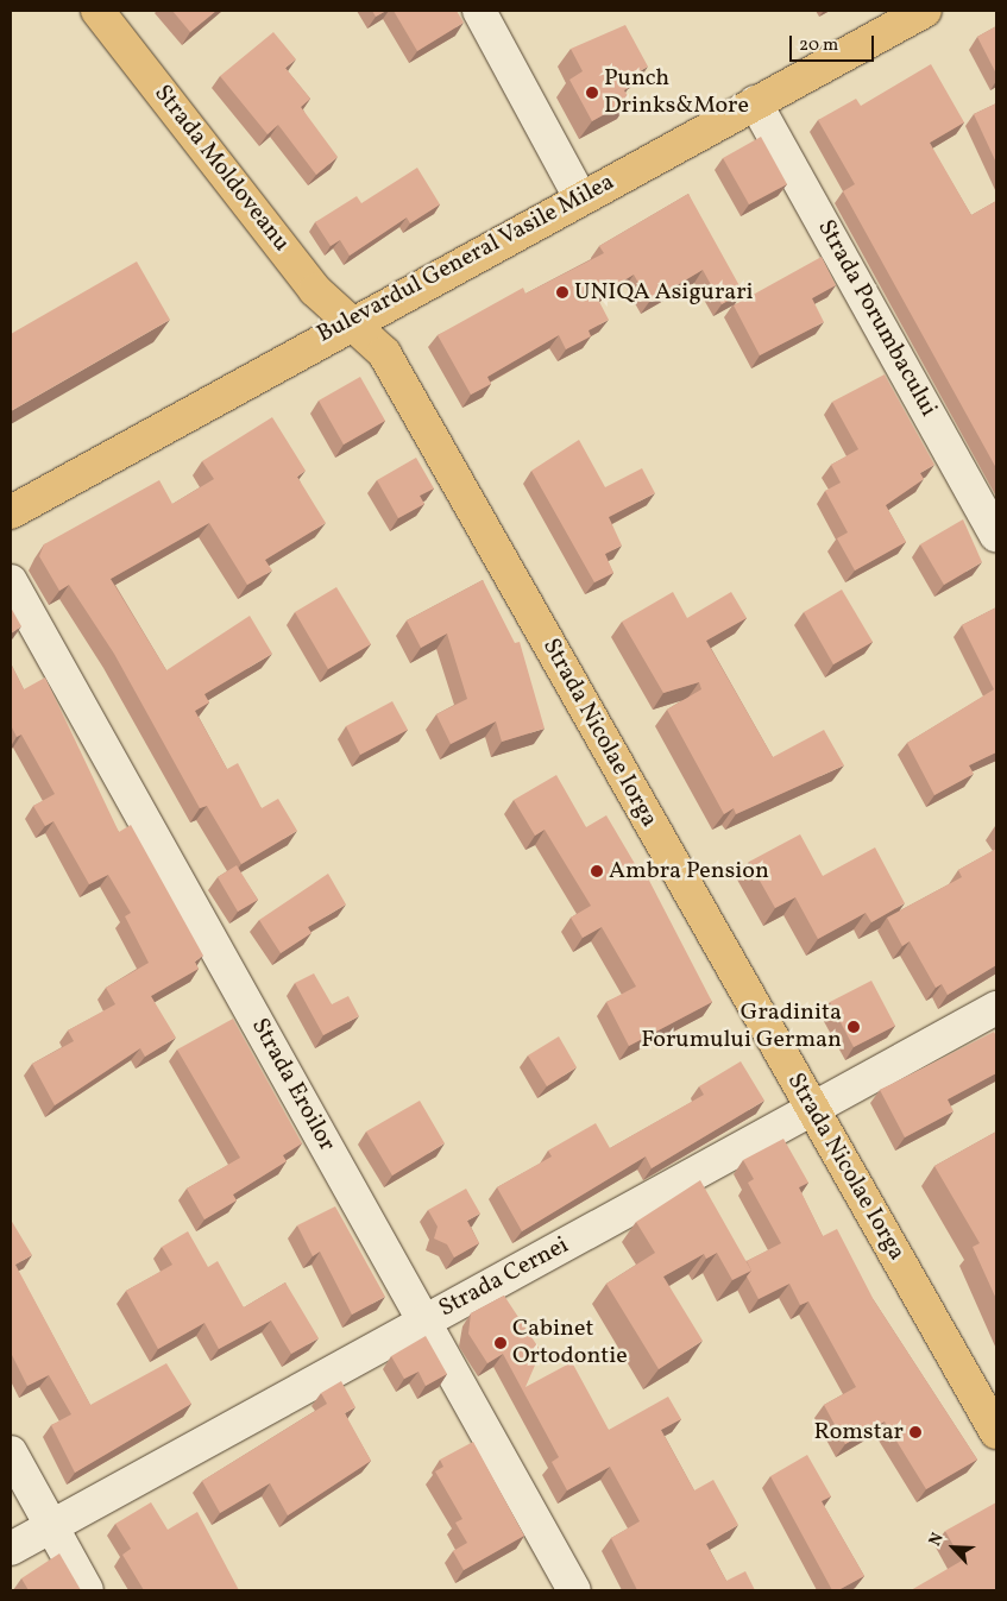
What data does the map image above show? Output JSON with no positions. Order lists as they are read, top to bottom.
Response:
{
  "streets": {
    "main road": ["Strada Moldoveanu", "Bulevardul General Vasile Milea", "Strada Nicolae Iorga"],
    "street": ["Strada Porumbacului", "Strada Eroilor", "Strada Cernei"]
  },
  "crossings": [
    ["Strada Moldoveanu", "Bulevardul General Vasile Milea"],
    ["Strada Moldoveanu", "Strada Nicolae Iorga"],
    ["Bulevardul General Vasile Milea", "Strada Porumbacului"],
    ["Bulevardul General Vasile Milea", "Strada Nicolae Iorga"],
    ["Strada Nicolae Iorga", "Strada Cernei"],
    ["Strada Eroilor", "Strada Cernei"]
  ],
  "places": [
    "Punch Drinks&More",
    "UNIQA Asigurari",
    "Ambra Pension",
    "Gradinita Forumului German",
    "Cabinet Ortodontie",
    "Romstar"
  ],
  "scale_bar": "20 m",
  "north": "top left"
}
